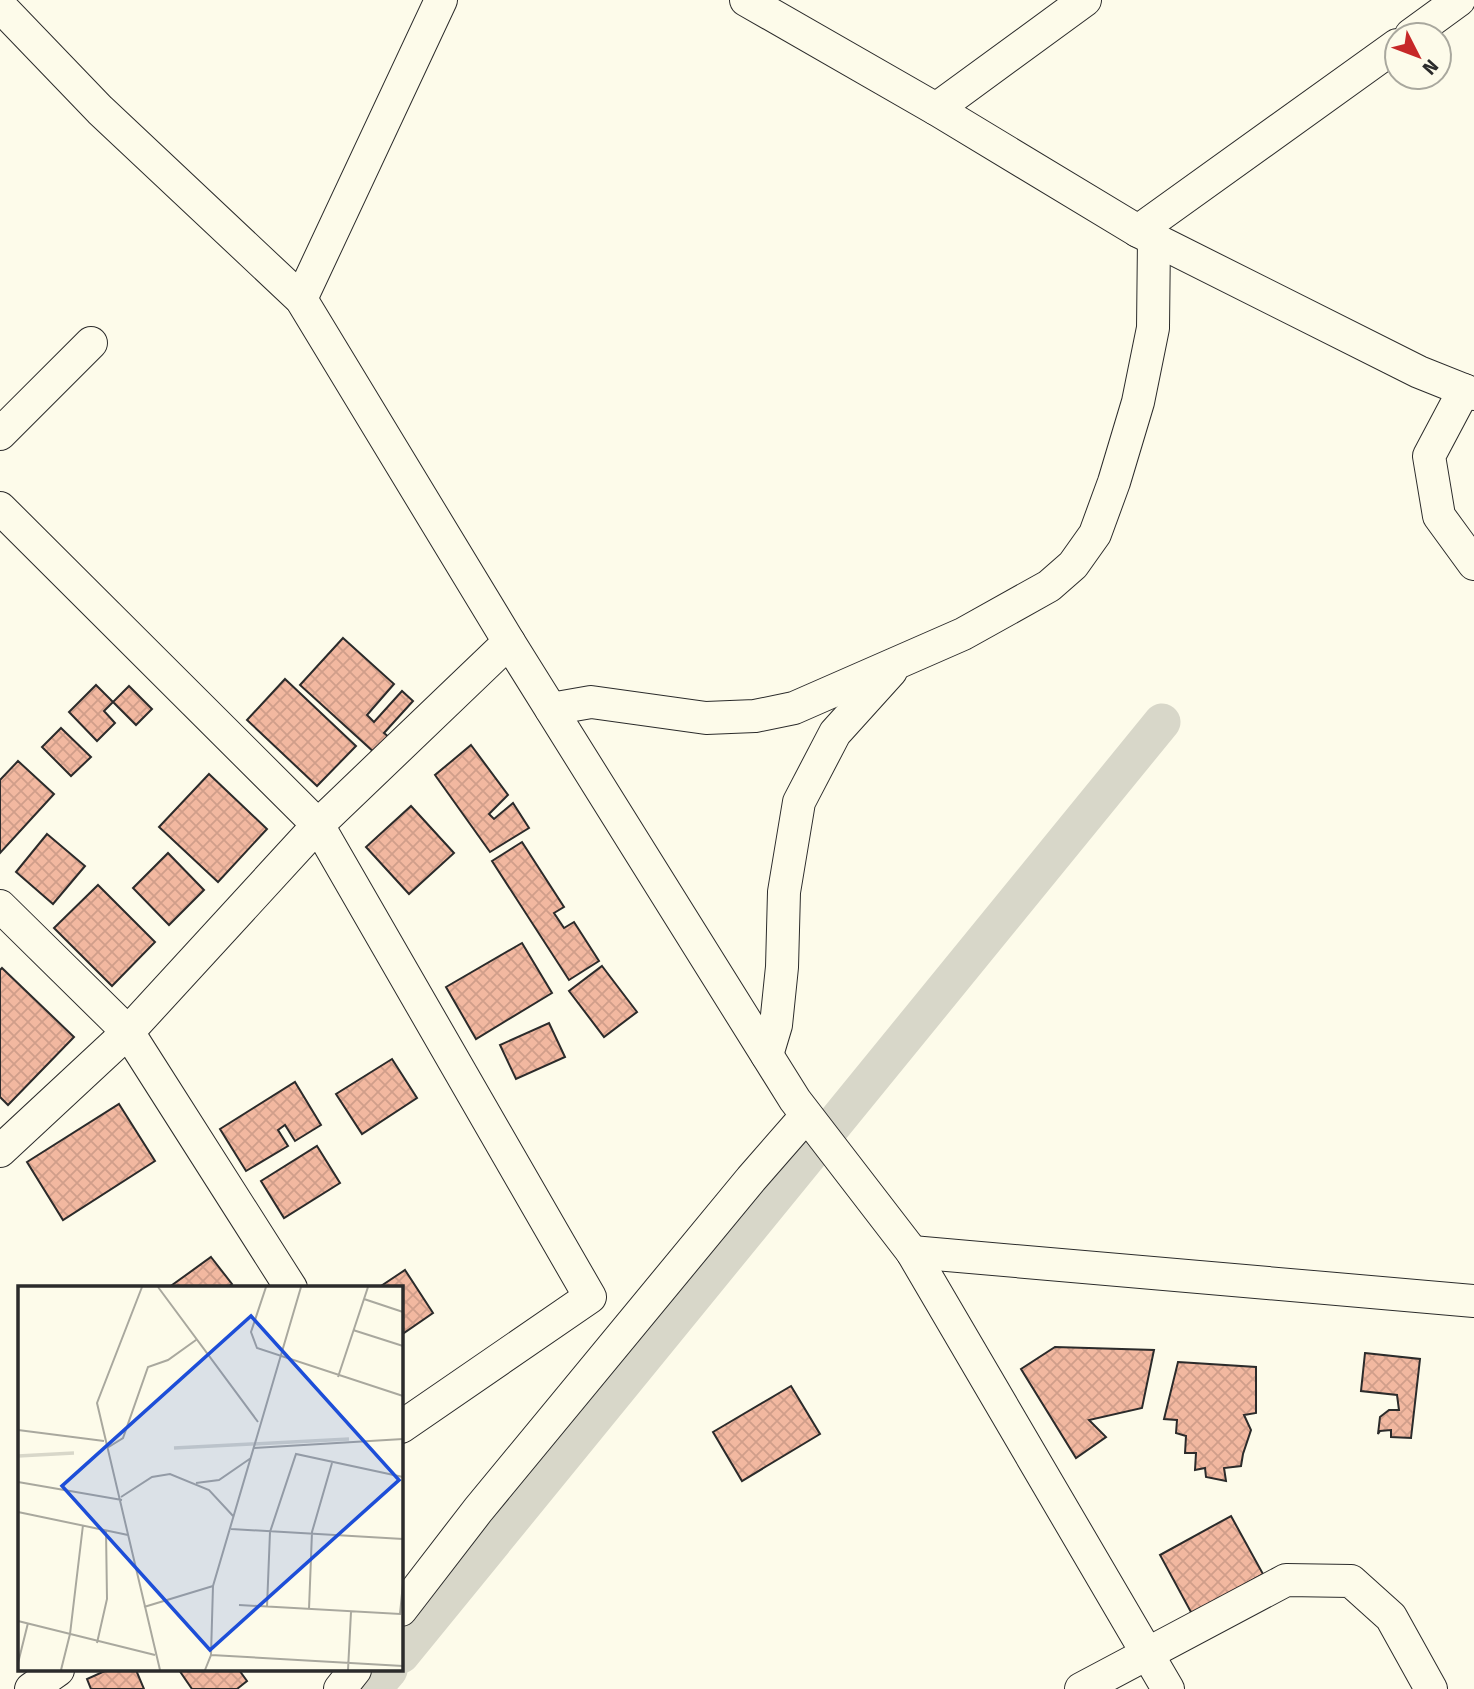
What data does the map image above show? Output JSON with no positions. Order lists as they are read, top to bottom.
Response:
{
  "north": "bottom right"
}
